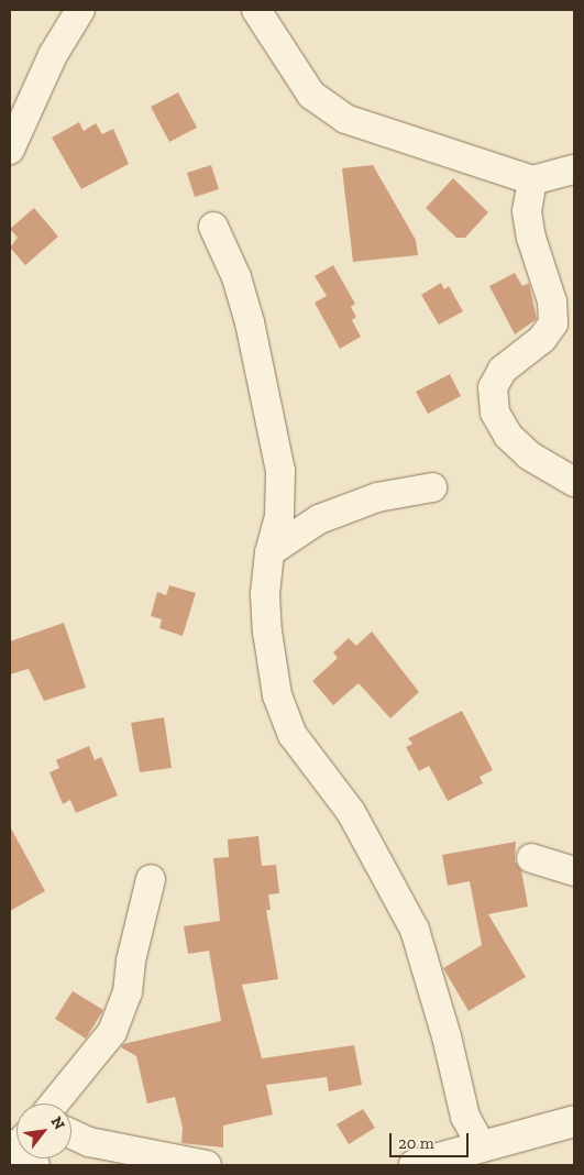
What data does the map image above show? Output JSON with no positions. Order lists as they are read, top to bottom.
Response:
{
  "scale_bar": "20 m",
  "north": "top right"
}
